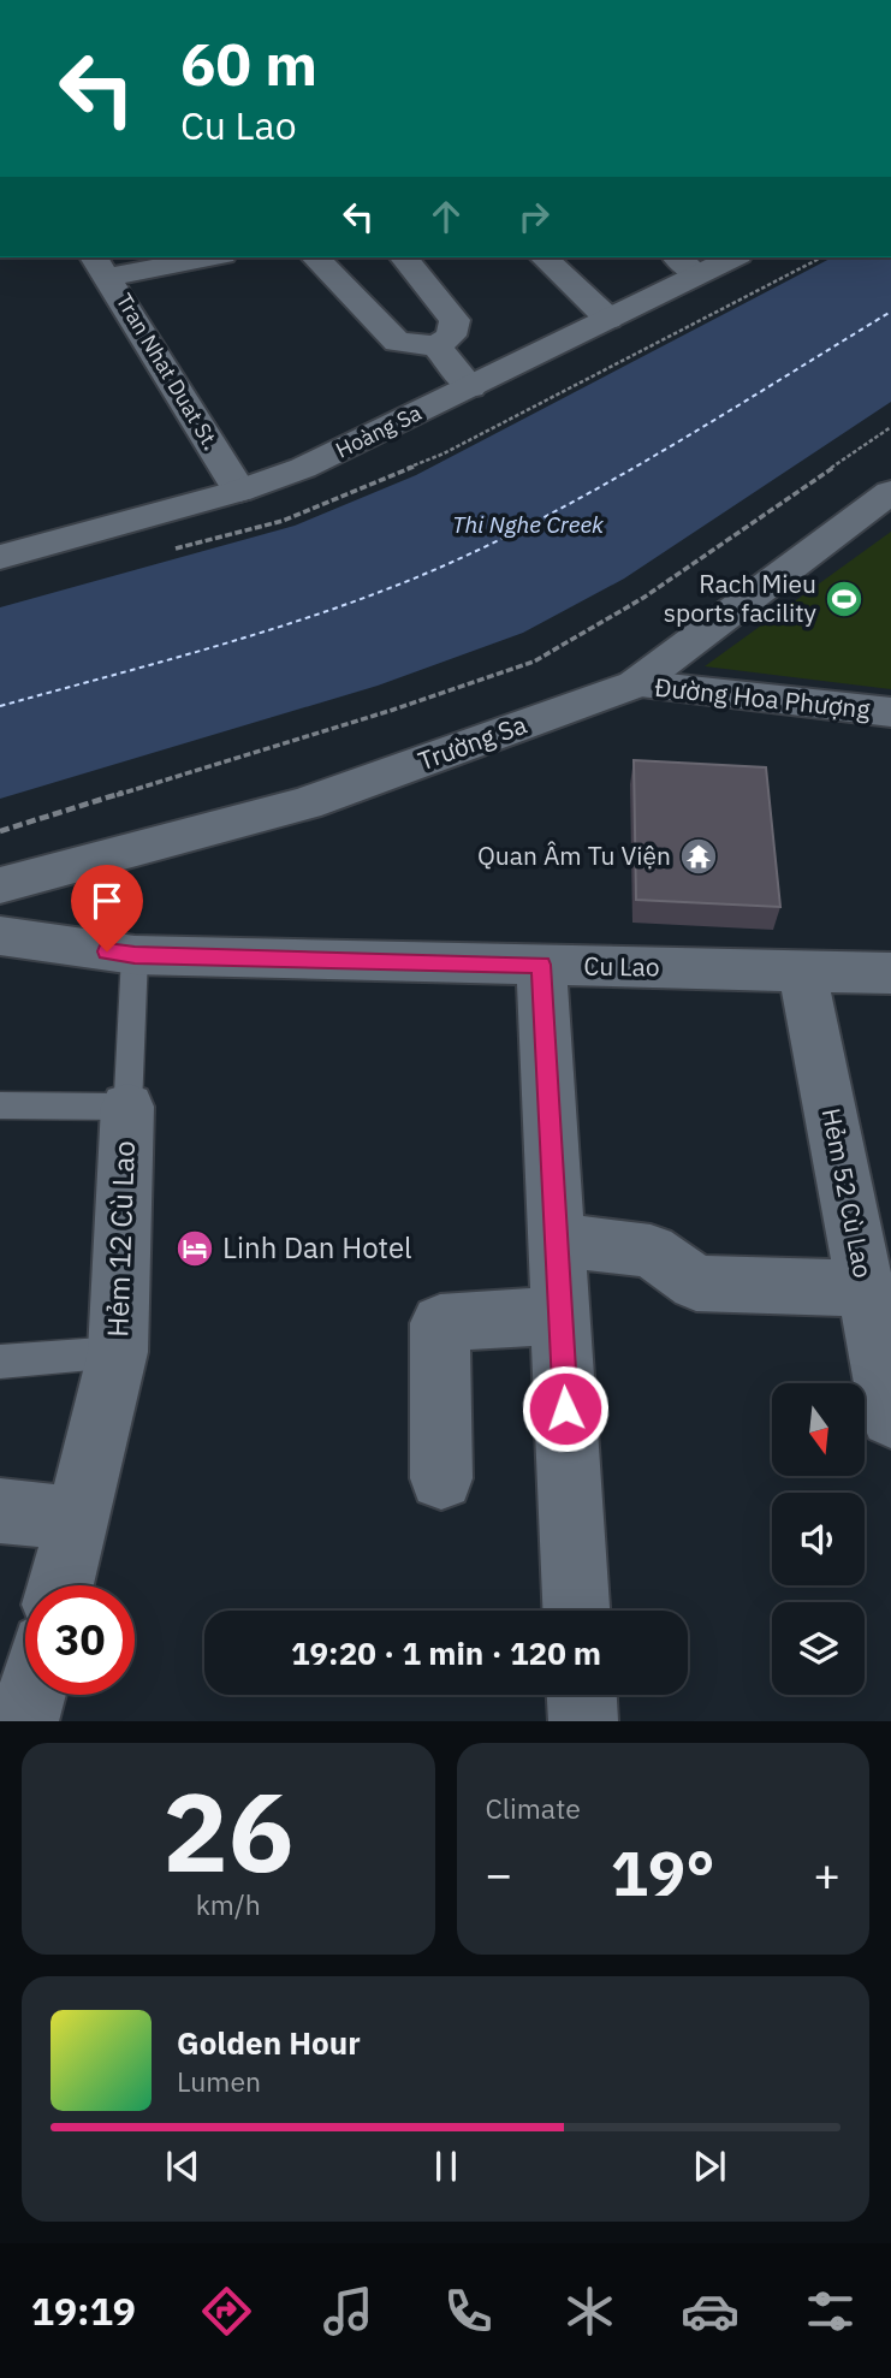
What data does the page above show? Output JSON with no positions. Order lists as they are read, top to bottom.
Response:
{
  "streets": {
    "street": [
      "Tran Nhat Duat St.",
      "Hoàng Sa",
      "Đường Hoa Phượng",
      "Trường Sa",
      "Cu Lao",
      "Hẻm 52 Cù Lao",
      "Hẻm 12 Cù Lao"
    ]
  },
  "crossings": [
    ["Tran Nhat Duat St.", "Hoàng Sa"],
    ["Đường Hoa Phượng", "Trường Sa"],
    ["Cu Lao", "Hẻm 52 Cù Lao"],
    ["Cu Lao", "Hẻm 12 Cù Lao"]
  ],
  "water": ["Thi Nghe Creek"],
  "places": {
    "sports": ["Rach Mieu sports facility"],
    "temple": ["Quan Âm Tu Viện"],
    "hotel": ["Linh Dan Hotel"]
  },
  "north": "bottom",
  "page": {
    "turn": ["60 m", "Cu Lao"],
    "limit": "30",
    "trip": "19:20 · 1 min · 120 m",
    "tile": [
      ["26", "km/h"],
      "Climate"
    ],
    "heat": ["−", "19°", "+"],
    "song": ["Golden Hour", "Lumen"],
    "tabs": "19:19"
  }
}
